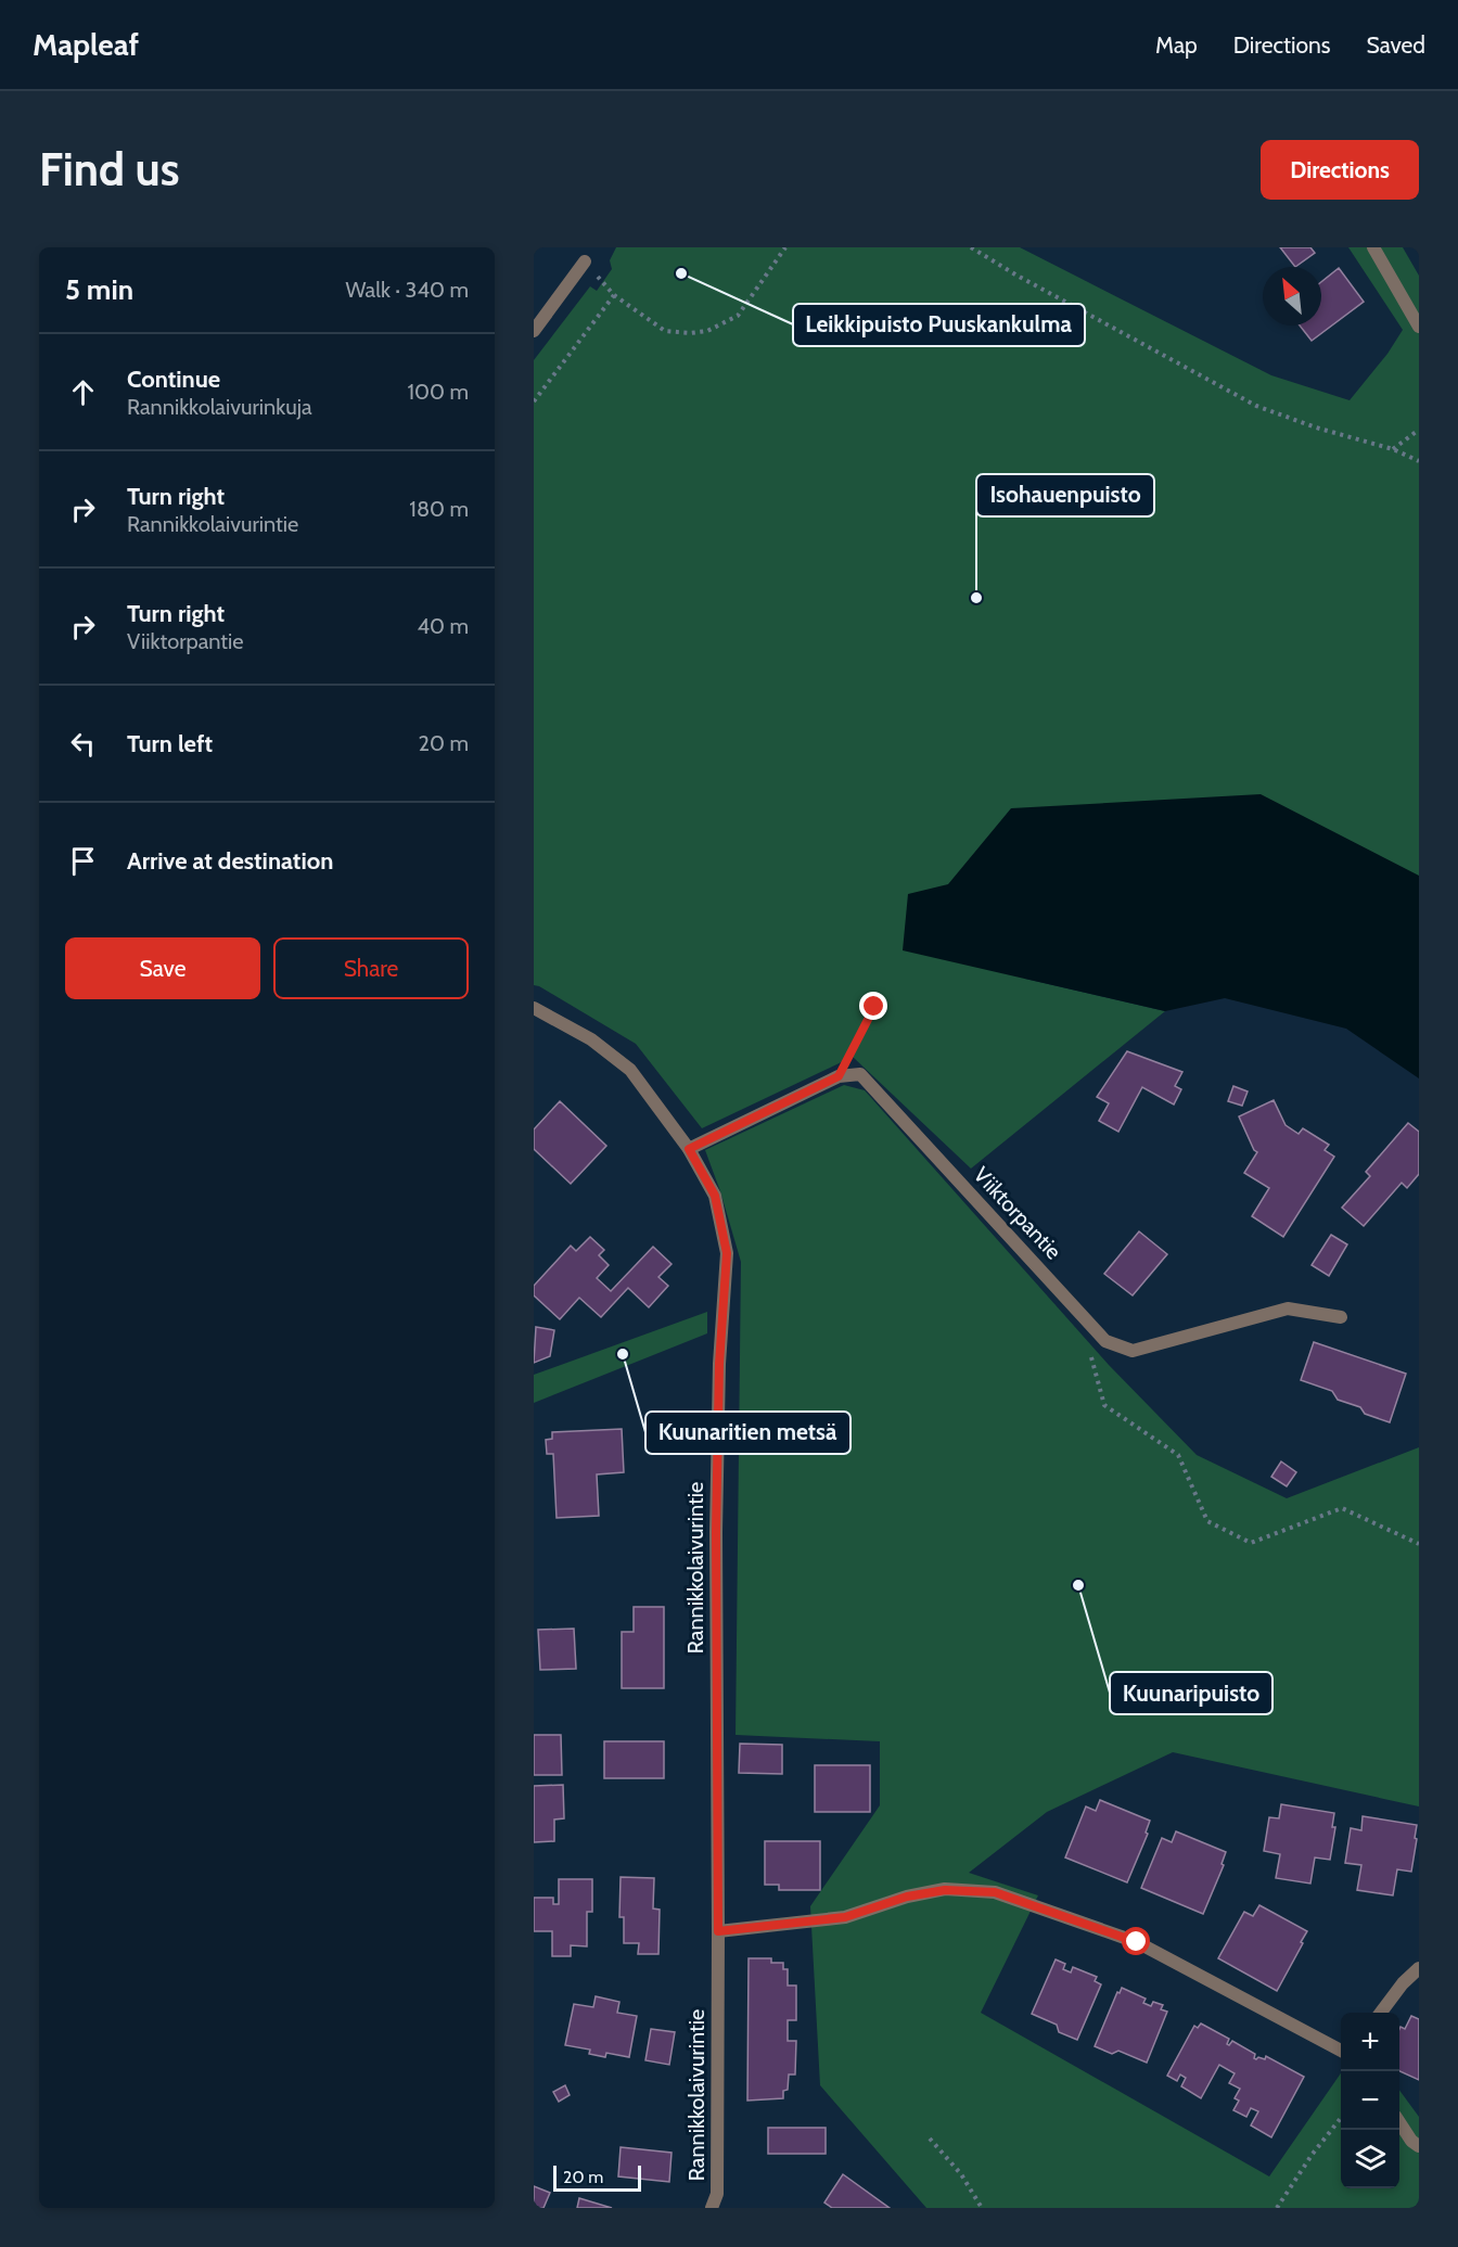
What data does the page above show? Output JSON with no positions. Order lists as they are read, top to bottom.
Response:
{
  "streets": {
    "street": ["Viiktorpantie", "Rannikkolaivurintie"]
  },
  "places": [
    "Leikkipuisto Puuskankulma",
    "Isohauenpuisto",
    "Kuunaritien metsä",
    "Kuunaripuisto"
  ],
  "scale_bar": "20 m",
  "north": "top left",
  "page": {
    "header": "Mapleaf",
    "nav": ["Map", "Directions", "Saved"],
    "buttons": [
      "Directions",
      ["Save", "Share"]
    ],
    "title": "Find us",
    "heading": ["5 min", "Walk · 340 m"],
    "list": [
      ["Continue", "Rannikkolaivurinkuja", "100 m"],
      ["Turn right", "Rannikkolaivurintie", "180 m"],
      ["Turn right", "Viiktorpantie", "40 m"],
      ["Turn left", "20 m"],
      "Arrive at destination"
    ],
    "map_buttons": ["+", "−"],
    "scale": "20 m"
  }
}
